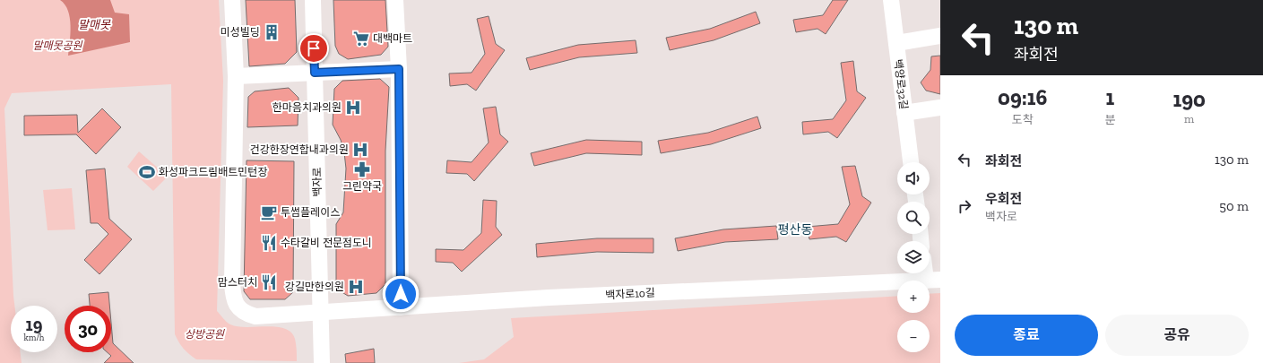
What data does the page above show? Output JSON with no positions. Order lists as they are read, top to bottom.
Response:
{
  "streets": {
    "street": ["백양로32길", "백자로", "백자로10길"]
  },
  "crossings": [
    ["백자로", "백자로10길"]
  ],
  "districts": ["평산동"],
  "water": ["말매못"],
  "parks": ["말매못공원", "상방공원"],
  "places": {
    "building": ["미성빌딩"],
    "supermarket": ["대백마트"],
    "hospital": ["한마음치과의원", "건강한장연합내과의원", "강길만한의원"],
    "pharmacy": ["그린약국"],
    "sports": ["화성파크드림배트민턴장"],
    "cafe": ["투썸플레이스"],
    "restaurant": ["수타갈비 전문점도니", "맘스터치"]
  },
  "page": {
    "turn": ["130 m", "좌회전"],
    "eta": [
      "09:16",
      "도착",
      "1",
      "분",
      "190",
      "m"
    ],
    "list": [
      {
        "name": "좌회전",
        "value": "130 m"
      },
      {
        "name": "우회전",
        "note": "백자로",
        "value": "50 m"
      }
    ],
    "map_buttons": ["+", "−"],
    "speed": "19 km/h",
    "limit": "30",
    "buttons": ["종료", "공유"]
  }
}
